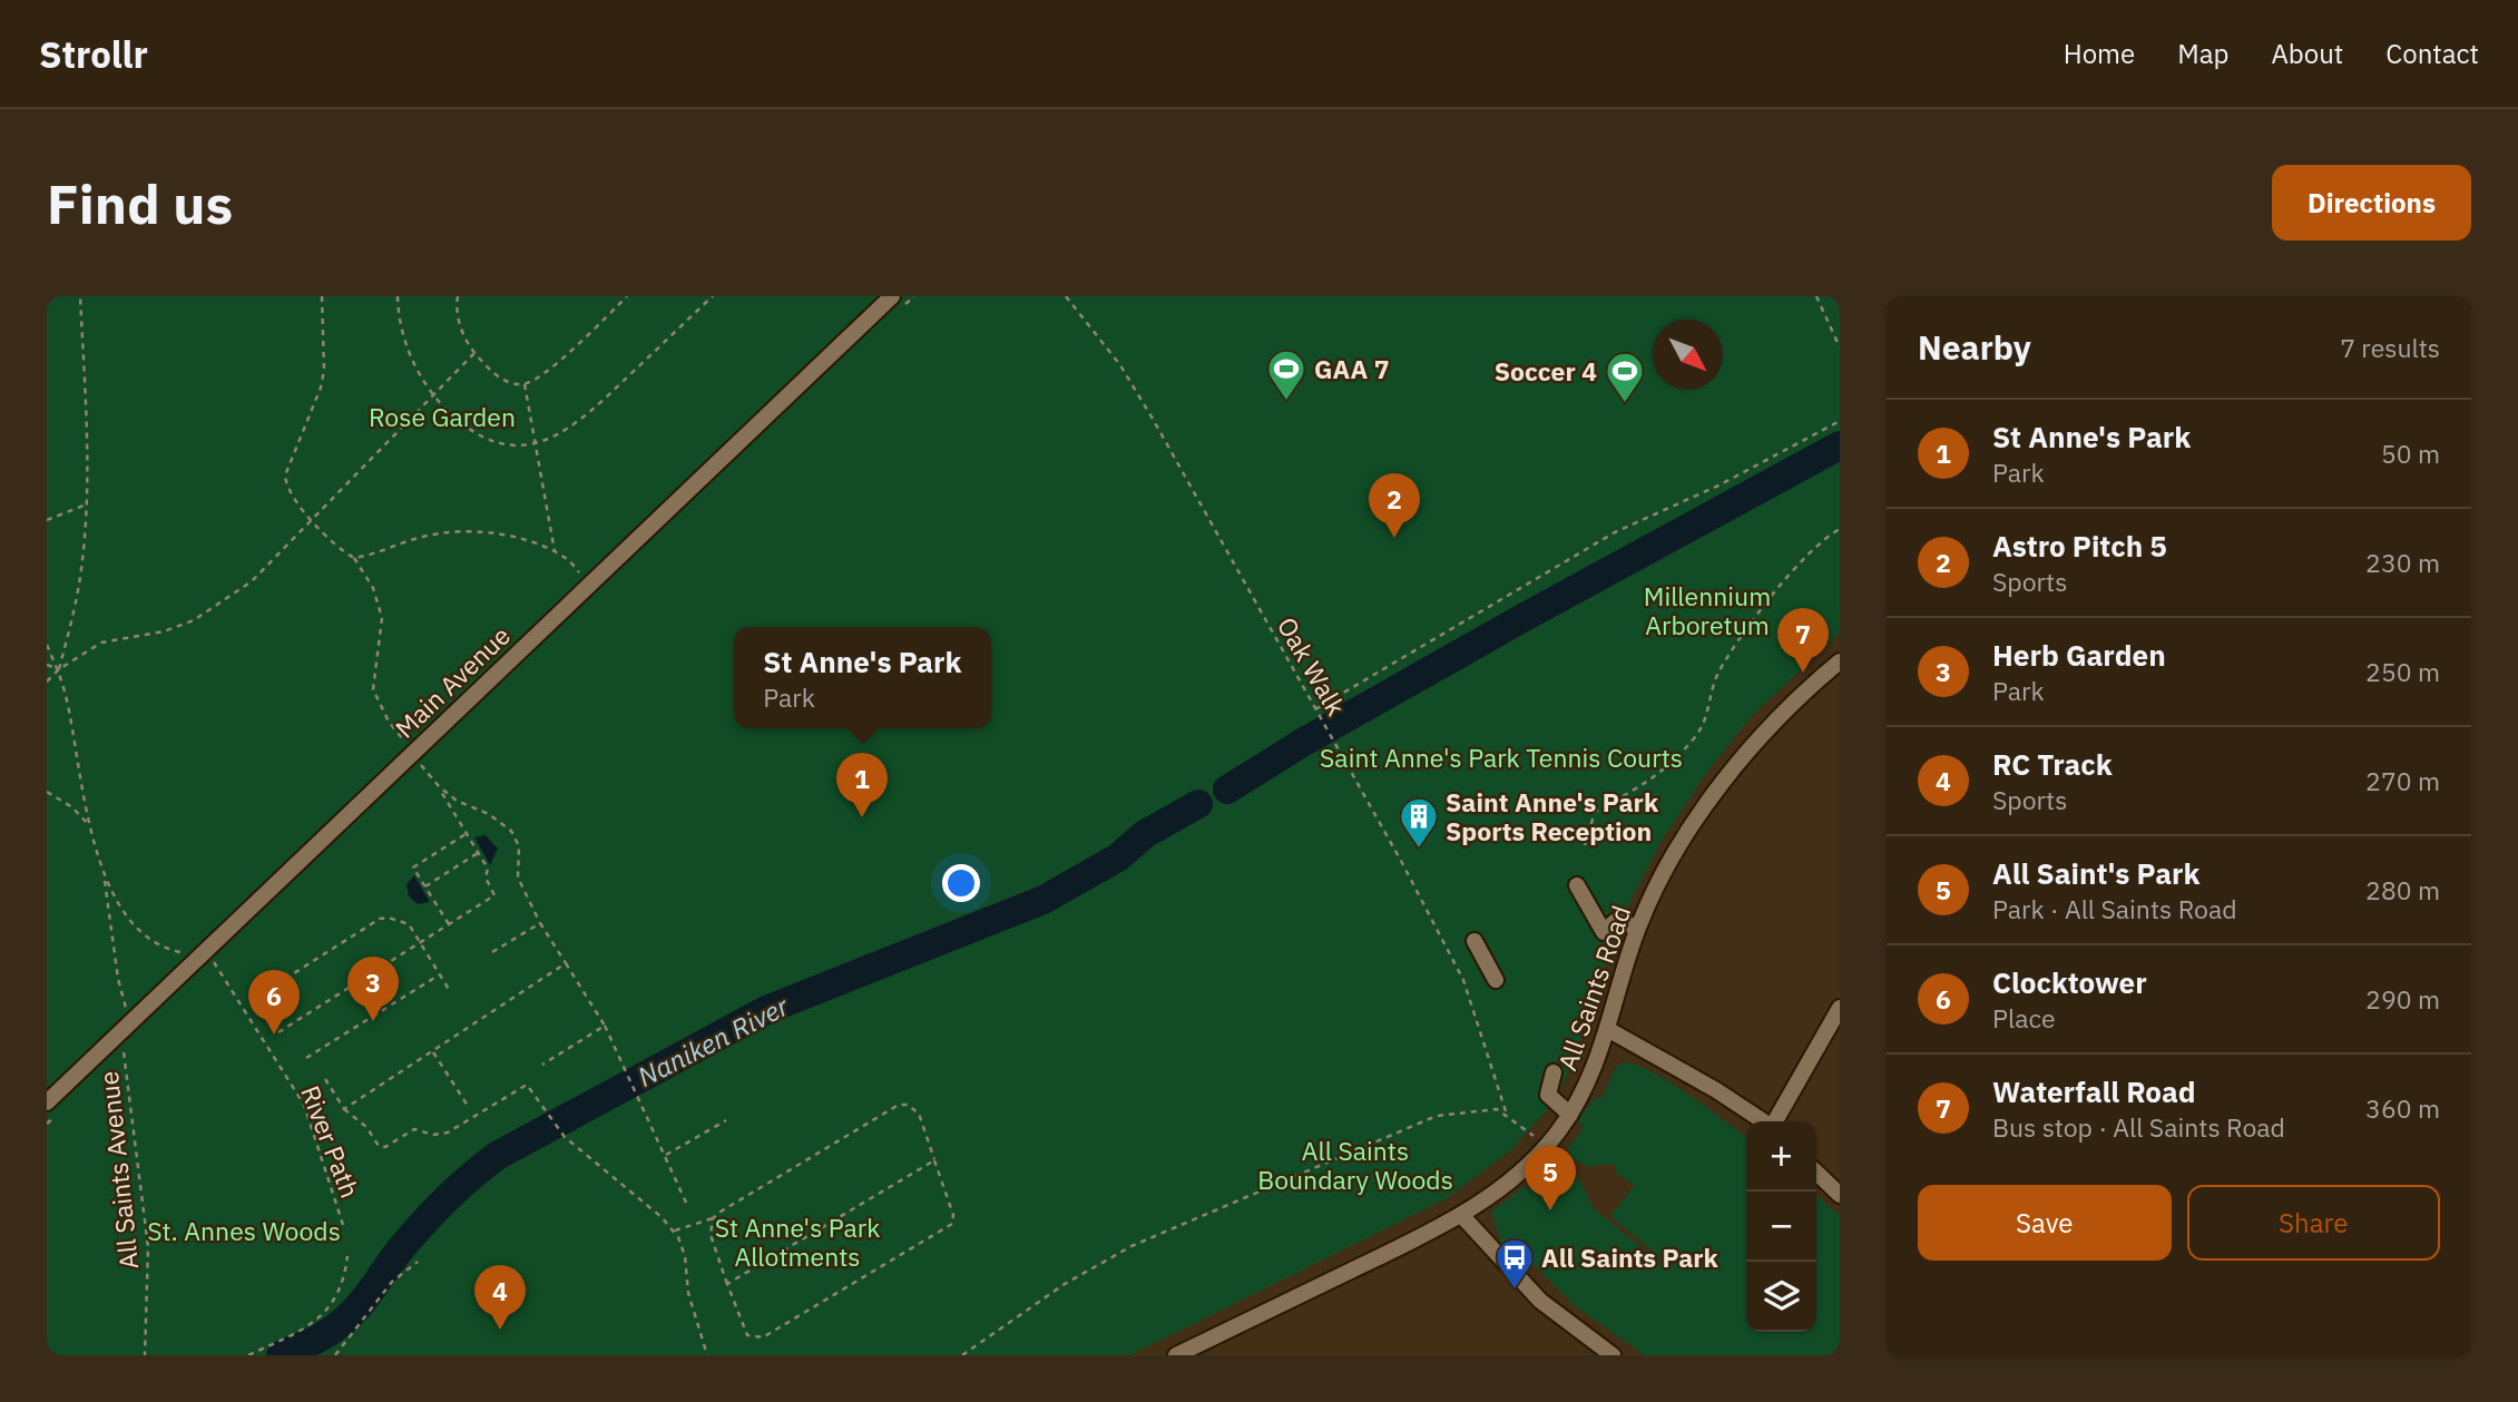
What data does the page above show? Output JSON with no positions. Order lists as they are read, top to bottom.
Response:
{
  "streets": {
    "street": ["Main Avenue", "All Saints Road"],
    "path": ["Oak Walk", "River Path", "All Saints Avenue"]
  },
  "crossings": [
    ["Main Avenue", "River Path"],
    ["Main Avenue", "All Saints Avenue"]
  ],
  "water": ["Naniken River"],
  "parks": [
    "Rose Garden",
    "Millennium Arboretum",
    "Saint Anne's Park Tennis Courts",
    "All Saints Boundary Woods",
    "St Anne's Park Allotments",
    "St. Annes Woods"
  ],
  "places": {
    "sports": ["GAA 7", "Soccer 4"],
    "building": ["Saint Anne's Park Sports Reception"],
    "bus stop": ["All Saints Park"]
  },
  "north": "bottom right",
  "page": {
    "header": "Strollr",
    "nav": [
      "Home",
      "Map",
      "About",
      "Contact"
    ],
    "buttons": [
      "Directions",
      ["Save", "Share"]
    ],
    "title": "Find us",
    "heading": ["Nearby", "7 results"],
    "list": [
      {
        "mark": "1",
        "name": "St Anne's Park",
        "note": "Park",
        "value": "50 m"
      },
      {
        "mark": "2",
        "name": "Astro Pitch 5",
        "note": "Sports",
        "value": "230 m"
      },
      {
        "mark": "3",
        "name": "Herb Garden",
        "note": "Park",
        "value": "250 m"
      },
      {
        "mark": "4",
        "name": "RC Track",
        "note": "Sports",
        "value": "270 m"
      },
      {
        "mark": "5",
        "name": "All Saint's Park",
        "note": "Park · All Saints Road",
        "value": "280 m"
      },
      {
        "mark": "6",
        "name": "Clocktower",
        "note": "Place",
        "value": "290 m"
      },
      {
        "mark": "7",
        "name": "Waterfall Road",
        "note": "Bus stop · All Saints Road",
        "value": "360 m"
      }
    ],
    "pins": [
      "2",
      "7",
      "1",
      "3",
      "6",
      "5",
      "4"
    ],
    "popup": ["St Anne's Park", "Park"],
    "map_buttons": ["+", "−"]
  }
}
